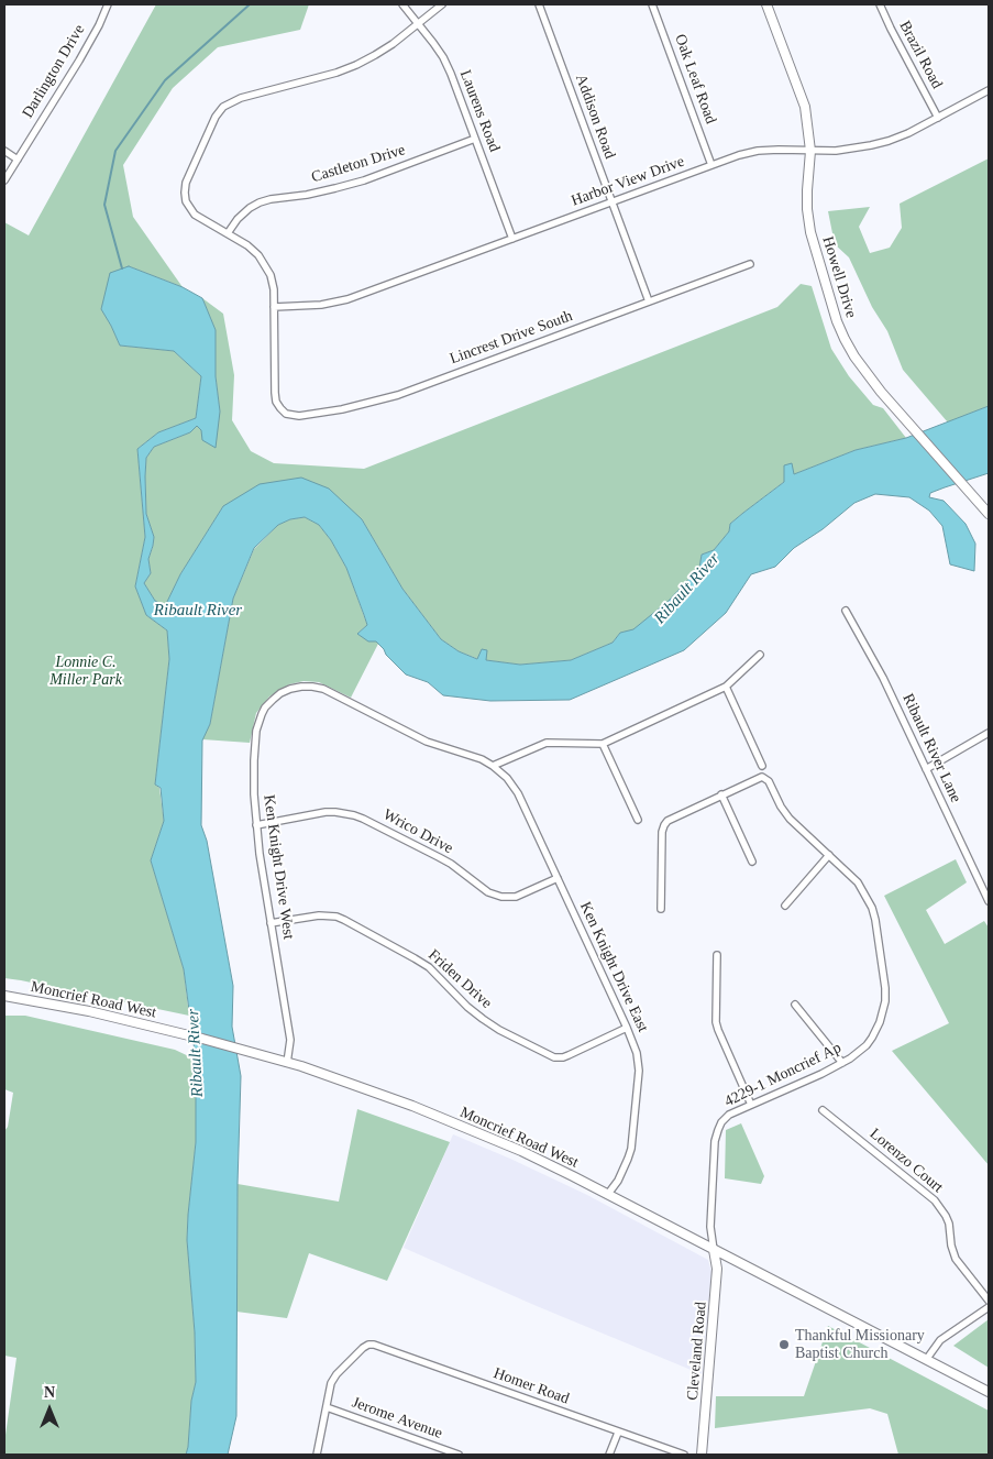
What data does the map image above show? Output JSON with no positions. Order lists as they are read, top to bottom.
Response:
{
  "streets": {
    "main road": ["Howell Drive", "Moncrief Road West", "Cleveland Road"],
    "street": [
      "Brazil Road",
      "Darlington Drive",
      "Oak Leaf Road",
      "Laurens Road",
      "Addison Road",
      "Castleton Drive",
      "Harbor View Drive",
      "Lincrest Drive South",
      "Ribault River Lane",
      "Wrico Drive",
      "Ken Knight Drive West",
      "Ken Knight Drive East",
      "Friden Drive",
      "4229-1 Moncrief Ap",
      "Lorenzo Court",
      "Homer Road",
      "Jerome Avenue"
    ]
  },
  "crossings": [
    ["Brazil Road", "Harbor View Drive"],
    ["Oak Leaf Road", "Harbor View Drive"],
    ["Laurens Road", "Castleton Drive"],
    ["Laurens Road", "Harbor View Drive"],
    ["Addison Road", "Harbor View Drive"],
    ["Addison Road", "Lincrest Drive South"],
    ["Harbor View Drive", "Howell Drive"],
    ["Harbor View Drive", "Lincrest Drive South"],
    ["Wrico Drive", "Ken Knight Drive West"],
    ["Wrico Drive", "Ken Knight Drive East"],
    ["Ken Knight Drive West", "Ken Knight Drive East"],
    ["Ken Knight Drive West", "Friden Drive"],
    ["Ken Knight Drive West", "Moncrief Road West"],
    ["Ken Knight Drive East", "Friden Drive"],
    ["Ken Knight Drive East", "Moncrief Road West"],
    ["Moncrief Road West", "4229-1 Moncrief Ap"],
    ["Moncrief Road West", "Cleveland Road"],
    ["4229-1 Moncrief Ap", "Cleveland Road"],
    ["Homer Road", "Jerome Avenue"]
  ],
  "water": ["Ribault River"],
  "parks": ["Lonnie C. Miller Park"],
  "places": ["Thankful Missionary Baptist Church"],
  "north": "top"
}
